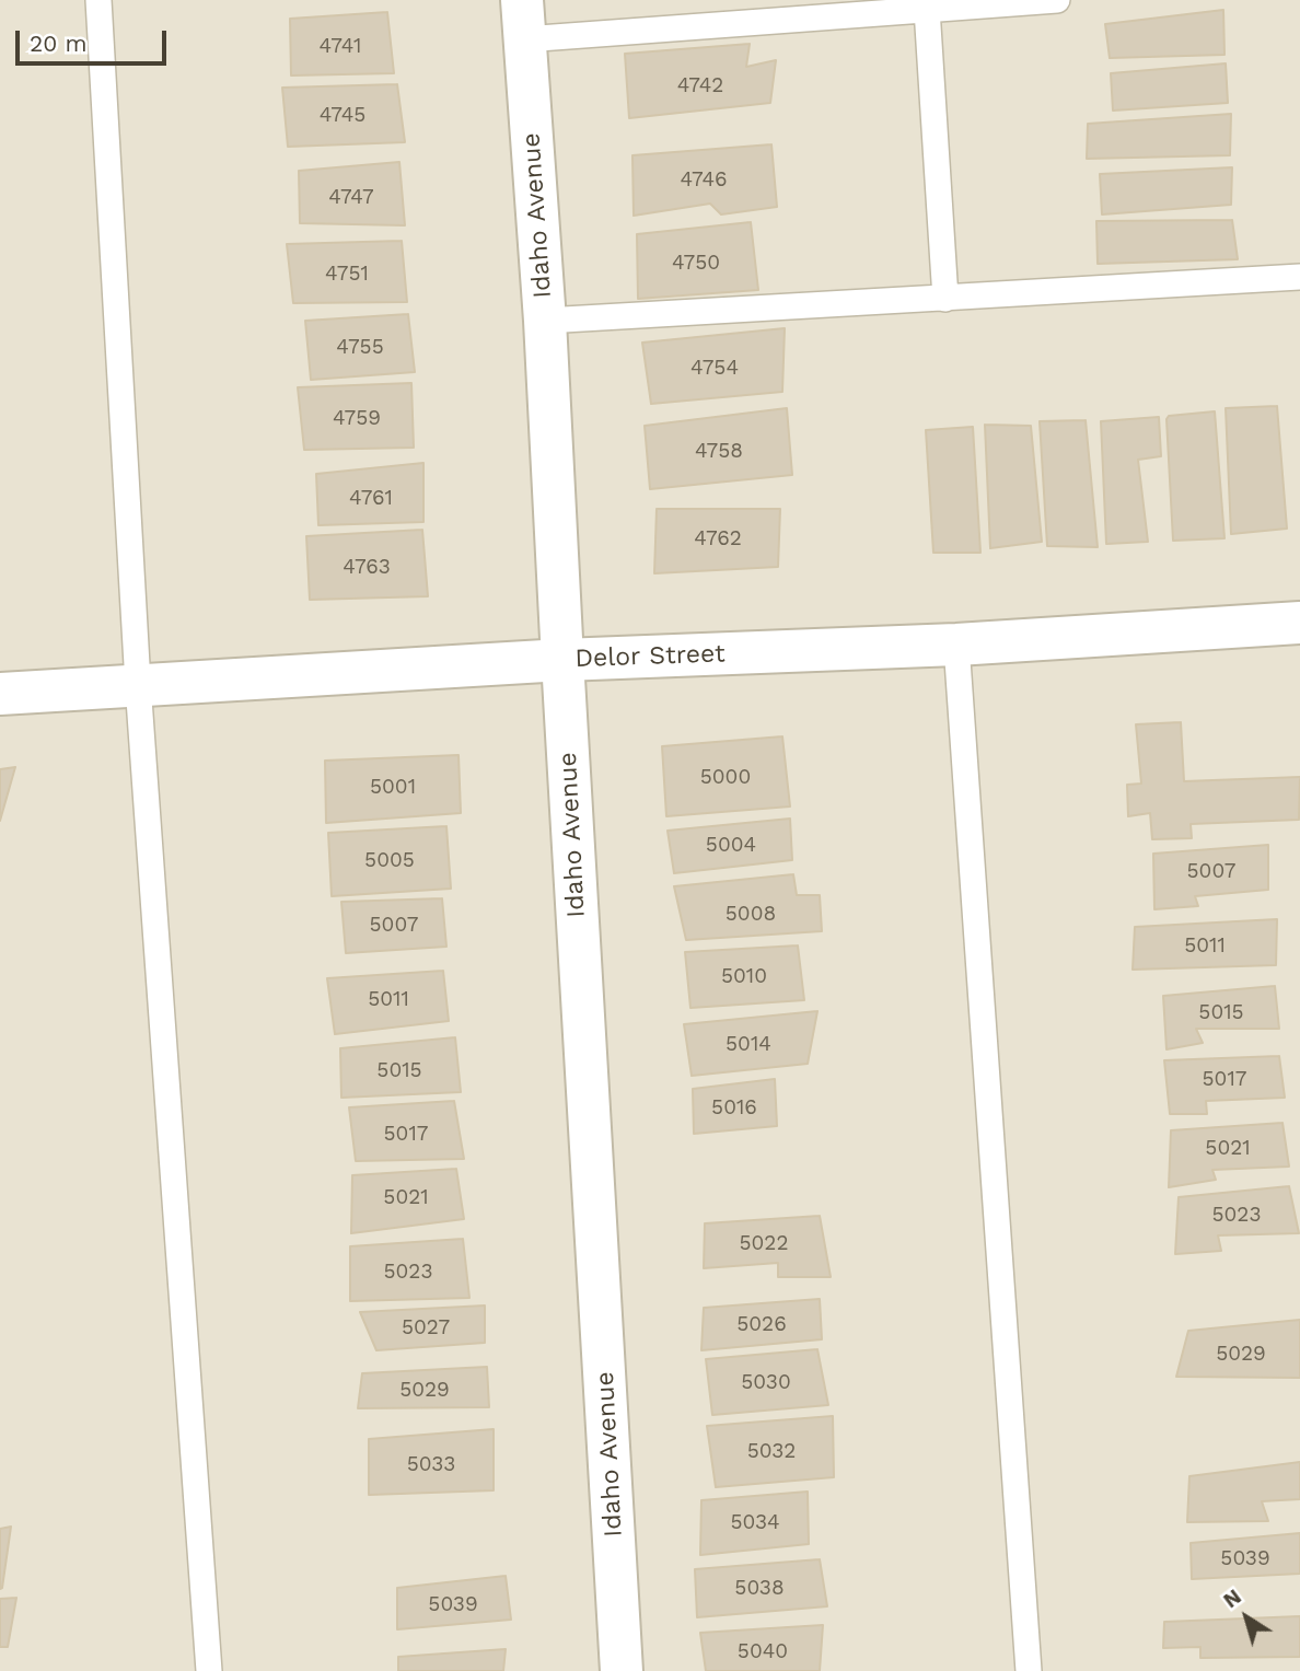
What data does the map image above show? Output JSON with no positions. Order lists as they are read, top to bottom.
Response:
{
  "streets": {
    "street": ["Idaho Avenue", "Delor Street"]
  },
  "crossings": [
    ["Idaho Avenue", "Delor Street"]
  ],
  "house_numbers": [
    "4741",
    "4742",
    "4745",
    "4746",
    "4747",
    "4750",
    "4751",
    "4755",
    "4754",
    "4759",
    "4758",
    "4761",
    "4762",
    "4763",
    "5000",
    "5001",
    "5004",
    "5005",
    "5007",
    "5008",
    "5007",
    "5011",
    "5010",
    "5011",
    "5015",
    "5014",
    "5015",
    "5017",
    "5016",
    "5017",
    "5021",
    "5021",
    "5023",
    "5022",
    "5023",
    "5026",
    "5027",
    "5029",
    "5030",
    "5029",
    "5032",
    "5033",
    "5034",
    "5039",
    "5038",
    "5039",
    "5040"
  ],
  "scale_bar": "20 m",
  "north": "top left"
}
